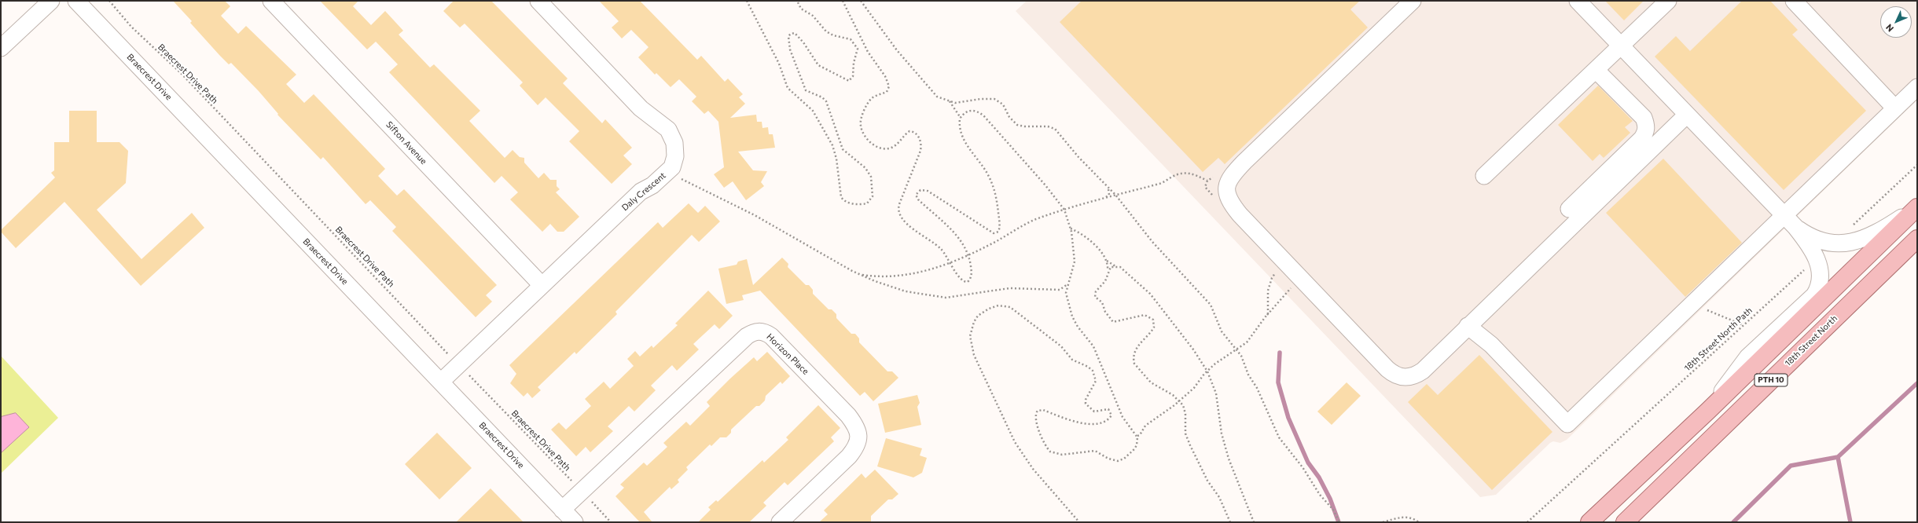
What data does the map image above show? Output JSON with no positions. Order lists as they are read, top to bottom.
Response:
{
  "streets": {
    "main road": ["18th Street North", "PTH 10"],
    "street": [
      "Braecrest Drive",
      "Sifton Avenue",
      "Daly Crescent",
      "Horizon Place"
    ],
    "path": ["Braecrest Drive Path", "18th Street North Path"]
  },
  "crossings": [
    ["Braecrest Drive Path", "Daly Crescent"],
    ["Braecrest Drive Path", "Horizon Place"],
    ["Braecrest Drive", "Daly Crescent"],
    ["Braecrest Drive", "Horizon Place"],
    ["Sifton Avenue", "Daly Crescent"]
  ],
  "north": "bottom left"
}
